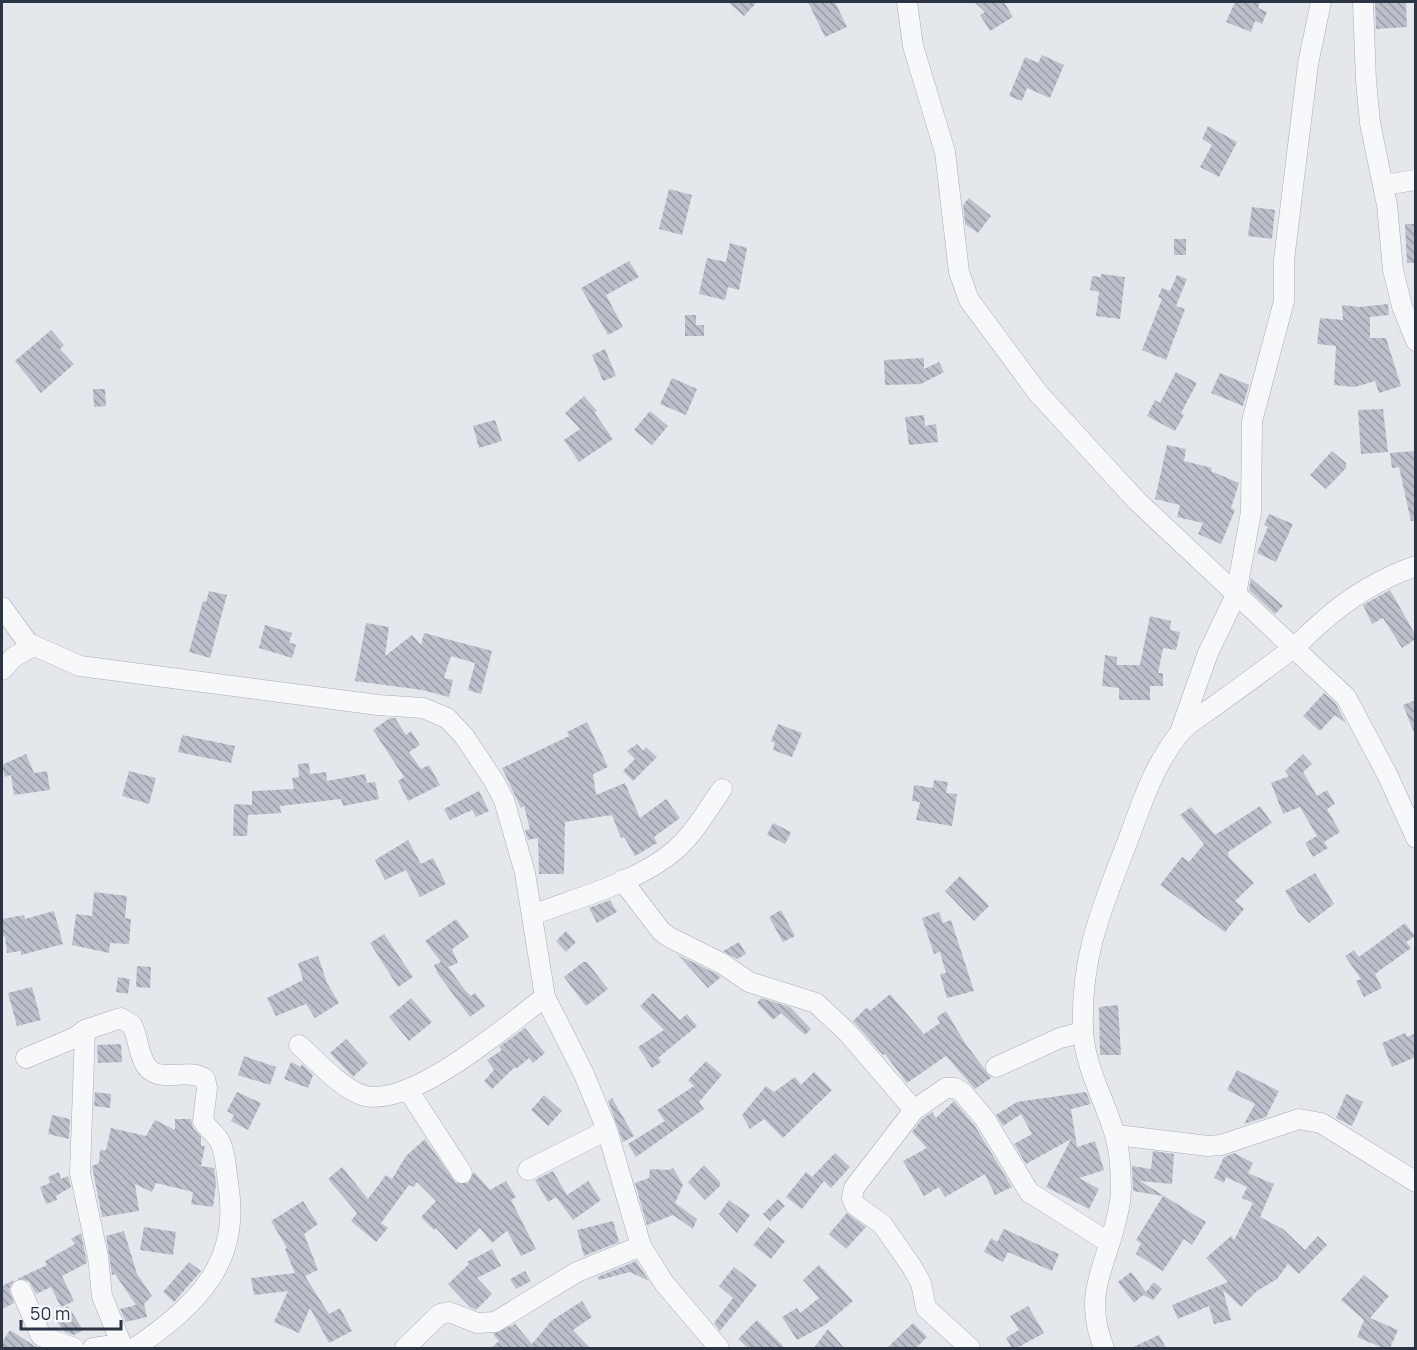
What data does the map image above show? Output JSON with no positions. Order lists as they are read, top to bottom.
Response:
{
  "scale_bar": "50 m"
}
